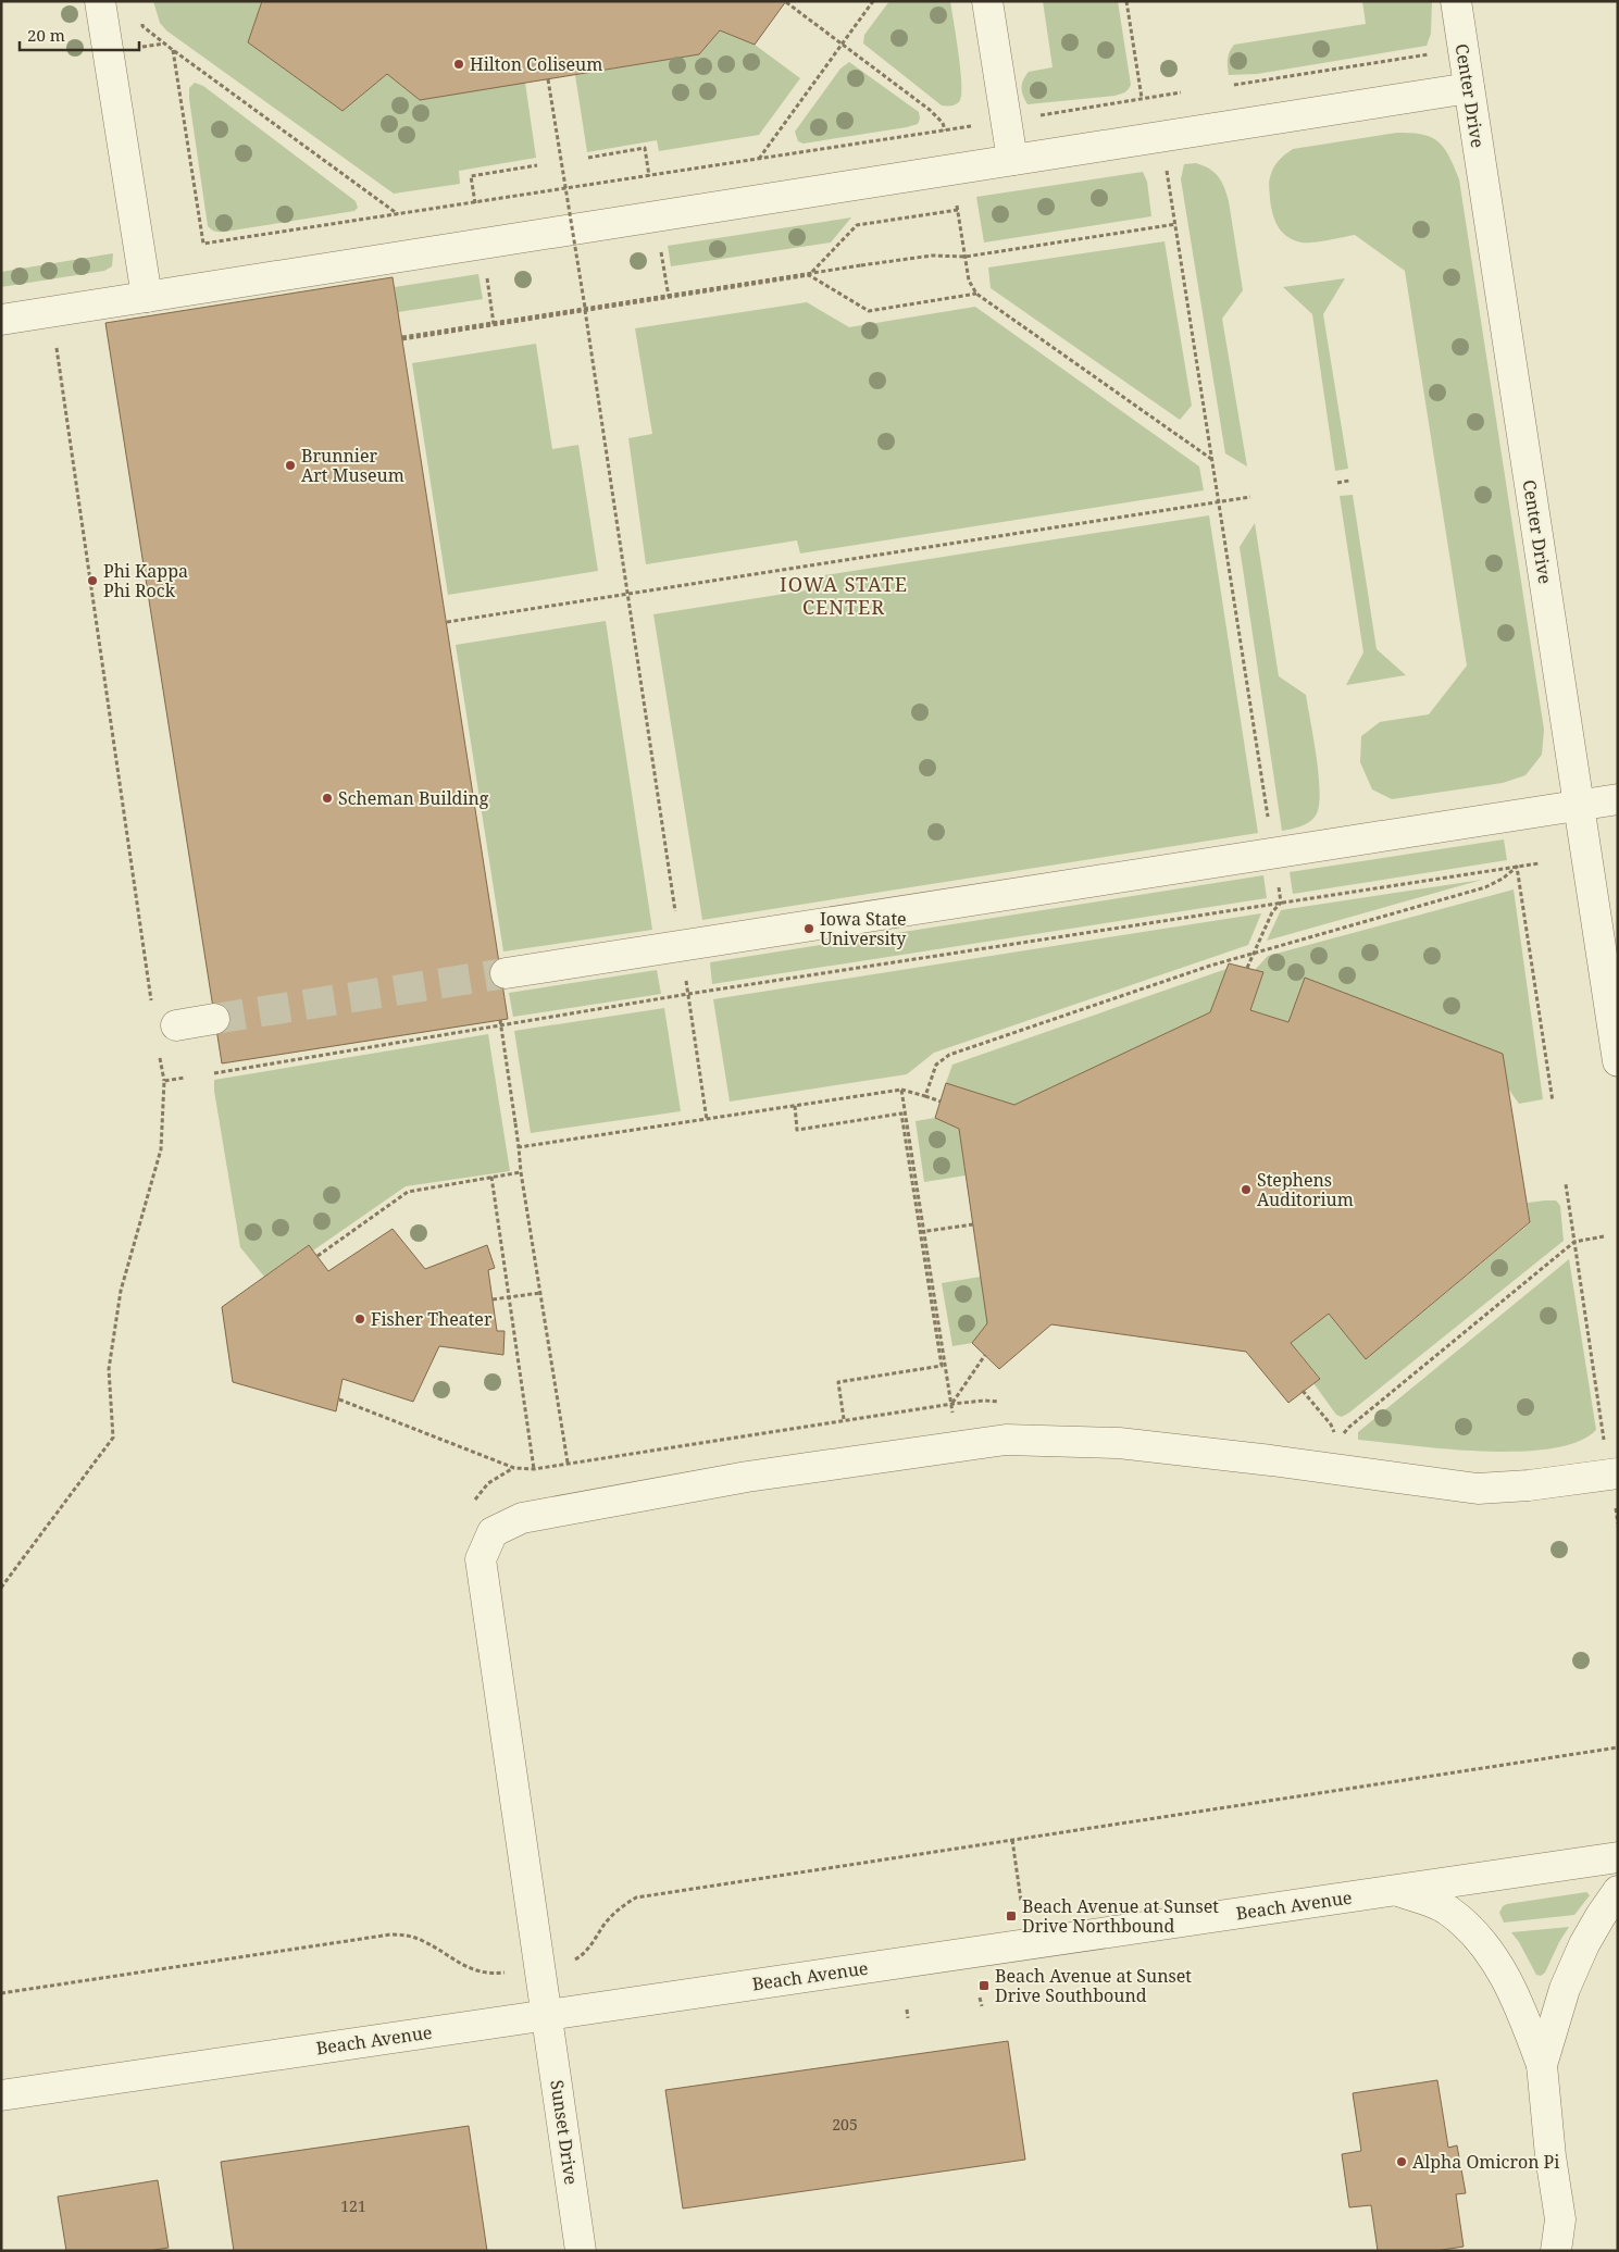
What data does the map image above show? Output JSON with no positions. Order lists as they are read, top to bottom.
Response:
{
  "streets": {
    "street": ["Center Drive", "Beach Avenue", "Sunset Drive"]
  },
  "crossings": [
    ["Beach Avenue", "Sunset Drive"]
  ],
  "districts": ["IOWA STATE CENTER"],
  "places": {
    "other": [
      "Hilton Coliseum",
      "Brunnier Art Museum",
      "Phi Kappa Phi Rock",
      "Scheman Building",
      "Iowa State University",
      "Stephens Auditorium",
      "Fisher Theater",
      "Alpha Omicron Pi"
    ],
    "transit": ["Beach Avenue at Sunset Drive Northbound", "Beach Avenue at Sunset Drive Southbound"]
  },
  "house_numbers": ["205", "121"],
  "scale_bar": "20 m"
}
